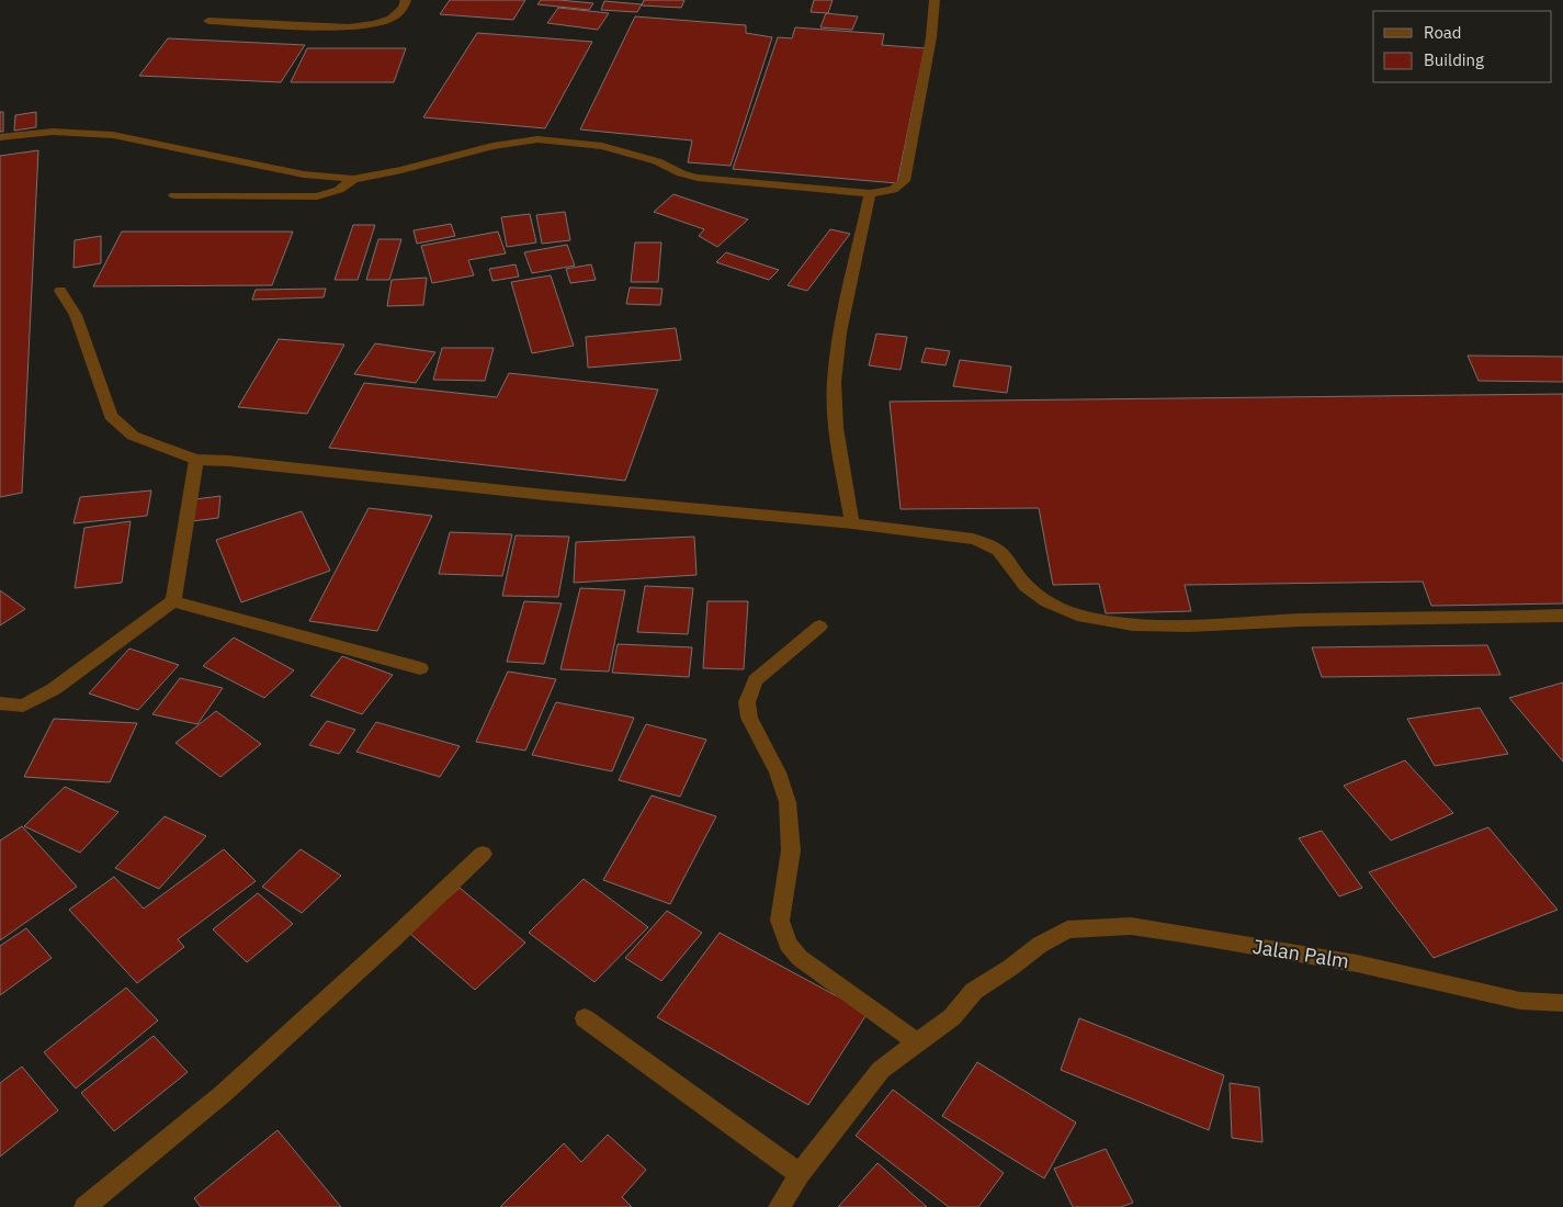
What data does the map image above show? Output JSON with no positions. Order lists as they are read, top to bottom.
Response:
{
  "streets": {
    "street": ["Jalan Palm"]
  },
  "legend": ["Road", "Building"]
}
